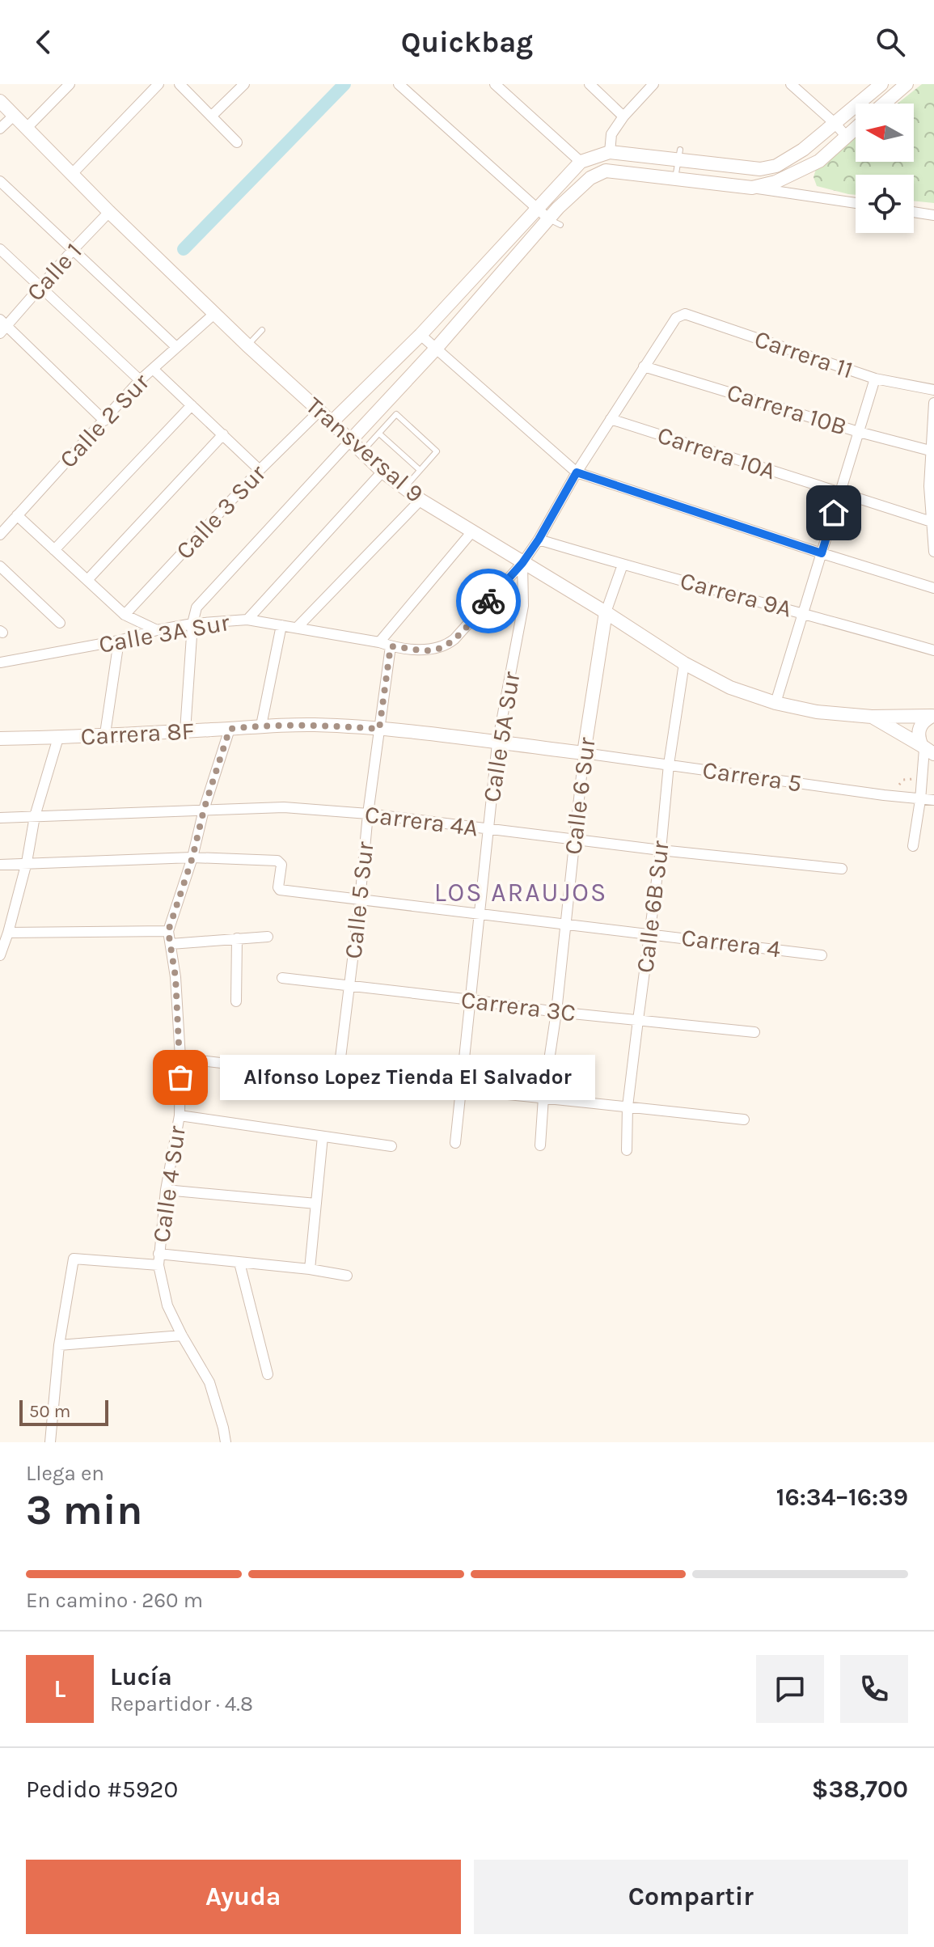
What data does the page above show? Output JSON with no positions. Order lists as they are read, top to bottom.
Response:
{
  "streets": {
    "street": [
      "Calle 1",
      "Carrera 11",
      "Carrera 10B",
      "Calle 2 Sur",
      "Transversal 9",
      "Carrera 10A",
      "Calle 3 Sur",
      "Carrera 9A",
      "Calle 3A Sur",
      "Carrera 8F",
      "Calle 5A Sur",
      "Carrera 5",
      "Calle 6 Sur",
      "Carrera 4A",
      "Calle 5 Sur",
      "Calle 6B Sur",
      "Carrera 4",
      "Carrera 3C",
      "Calle 4 Sur"
    ]
  },
  "crossings": [
    ["Calle 1", "Transversal 9"],
    ["Carrera 11", "Calle 3A Sur"],
    ["Carrera 10B", "Calle 3A Sur"],
    ["Calle 2 Sur", "Transversal 9"],
    ["Transversal 9", "Calle 3 Sur"],
    ["Transversal 9", "Calle 3A Sur"],
    ["Transversal 9", "Calle 5A Sur"],
    ["Transversal 9", "Calle 6 Sur"],
    ["Transversal 9", "Calle 6B Sur"],
    ["Carrera 10A", "Calle 3A Sur"],
    ["Carrera 9A", "Calle 3A Sur"],
    ["Carrera 9A", "Calle 6 Sur"],
    ["Calle 3A Sur", "Calle 5A Sur"],
    ["Calle 3A Sur", "Calle 5 Sur"],
    ["Carrera 8F", "Calle 5A Sur"],
    ["Carrera 8F", "Carrera 5"],
    ["Carrera 8F", "Calle 6 Sur"],
    ["Carrera 8F", "Calle 5 Sur"],
    ["Carrera 8F", "Calle 4 Sur"],
    ["Calle 5A Sur", "Carrera 4A"],
    ["Calle 5A Sur", "Carrera 3C"],
    ["Carrera 5", "Calle 6 Sur"],
    ["Carrera 5", "Calle 6B Sur"],
    ["Calle 6 Sur", "Carrera 4A"],
    ["Calle 6 Sur", "Carrera 4"],
    ["Calle 6 Sur", "Carrera 3C"],
    ["Carrera 4A", "Calle 5 Sur"],
    ["Carrera 4A", "Calle 6B Sur"],
    ["Carrera 4A", "Calle 4 Sur"],
    ["Calle 5 Sur", "Carrera 3C"],
    ["Calle 6B Sur", "Carrera 4"],
    ["Calle 6B Sur", "Carrera 3C"]
  ],
  "districts": ["LOS ARAUJOS"],
  "places": ["Alfonso Lopez Tienda El Salvador"],
  "scale_bar": "50 m",
  "north": "left",
  "page": {
    "header": "Quickbag",
    "bubble": "Alfonso Lopez Tienda El Salvador",
    "scale": "50 m",
    "heading": ["3 min", "Llega en", "16:34–16:39"],
    "panel": [
      "Lucía",
      "Repartidor · 4.8",
      "Pedido #5920",
      "$38,700"
    ],
    "bar": "En camino · 260 m",
    "round": "L",
    "buttons": ["Ayuda", "Compartir"]
  }
}
